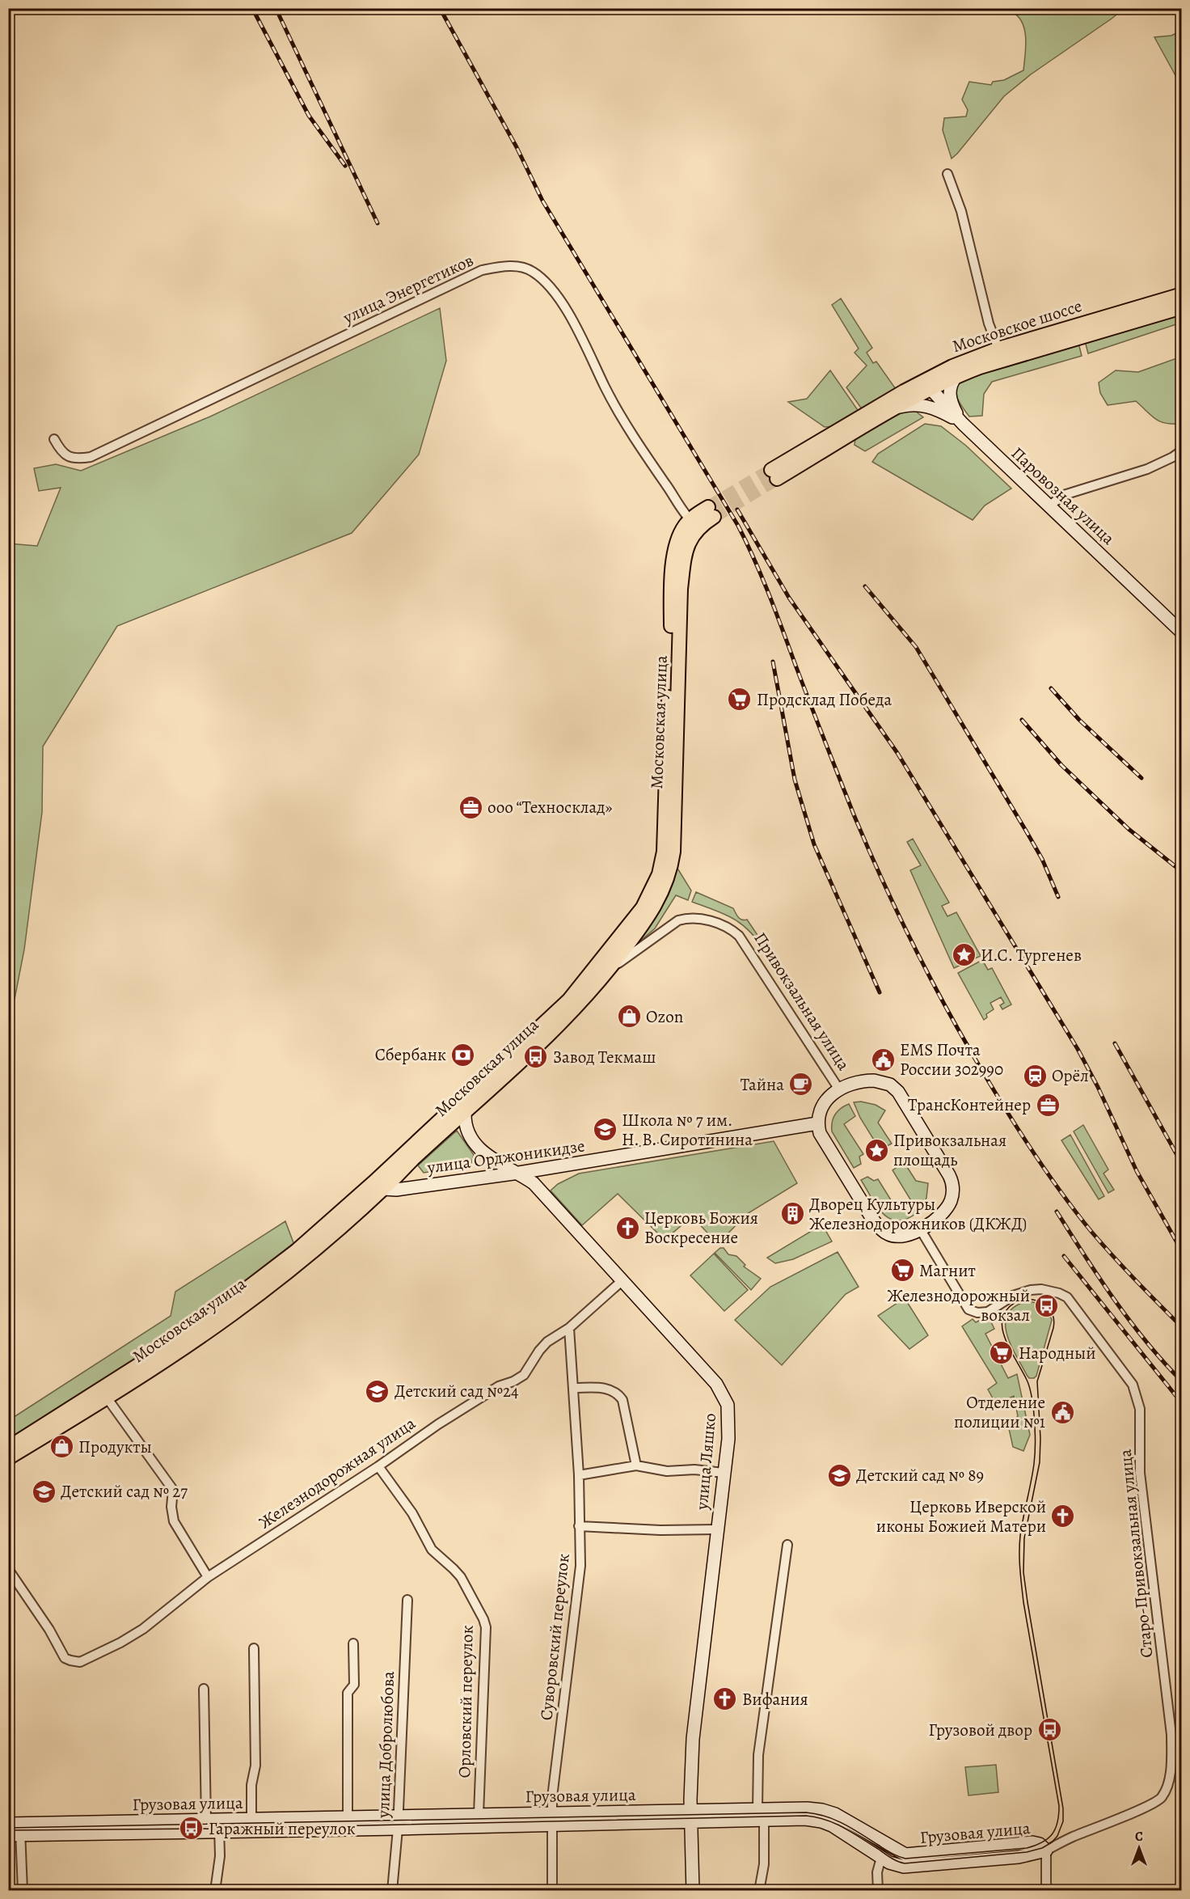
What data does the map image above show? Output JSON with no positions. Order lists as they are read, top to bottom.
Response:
{
  "streets": {
    "main road": ["Московское шоссе", "Московская улица"],
    "street": [
      "улица Энергетиков",
      "Паровозная улица",
      "Привокзальная улица",
      "улица Орджоникидзе",
      "улица Ляшко",
      "Железнодорожная улица",
      "Старо-Привокзальная улица",
      "Суворовский переулок",
      "Орловский переулок",
      "улица Добролюбова",
      "Грузовая улица"
    ]
  },
  "crossings": [
    ["улица Энергетиков", "Московская улица"],
    ["Московское шоссе", "Паровозная улица"],
    ["Московская улица", "Привокзальная улица"],
    ["Московская улица", "улица Орджоникидзе"],
    ["Московская улица", "улица Ляшко"],
    ["Привокзальная улица", "улица Орджоникидзе"],
    ["улица Орджоникидзе", "улица Ляшко"],
    ["улица Ляшко", "Железнодорожная улица"],
    ["улица Ляшко", "Грузовая улица"],
    ["Железнодорожная улица", "Суворовский переулок"],
    ["Железнодорожная улица", "Орловский переулок"],
    ["Старо-Привокзальная улица", "Грузовая улица"],
    ["Суворовский переулок", "Грузовая улица"],
    ["Орловский переулок", "Грузовая улица"],
    ["улица Добролюбова", "Грузовая улица"]
  ],
  "places": {
    "supermarket": ["Продсклад Победа", "Магнит", "Народный"],
    "office": ["ооо “Техносклад»", "ТрансКонтейнер"],
    "place": ["И.С. Тургенев", "Привокзальная площадь"],
    "shop": ["Ozon", "Продукты"],
    "bank": ["Сбербанк"],
    "bus stop": [
      "Завод Текмаш",
      "Железнодорожный вокзал",
      "Грузовой двор",
      "Гаражный переулок"
    ],
    "public building": ["EMS Почта России 302990", "Отделение полиции №1"],
    "station": ["Орёл"],
    "cafe": ["Тайна"],
    "school or university": [
      "Школа № 7 им. Н. В. Сиротинина",
      "Детский сад №24",
      "Детский сад № 89",
      "Детский сад № 27"
    ],
    "building": ["Дворец Культуры Железнодорожников (ДКЖД)"],
    "church": ["Церковь Божия Воскресение", "Церковь Иверской иконы Божией Матери", "Вифания"]
  },
  "north": "top"
}
